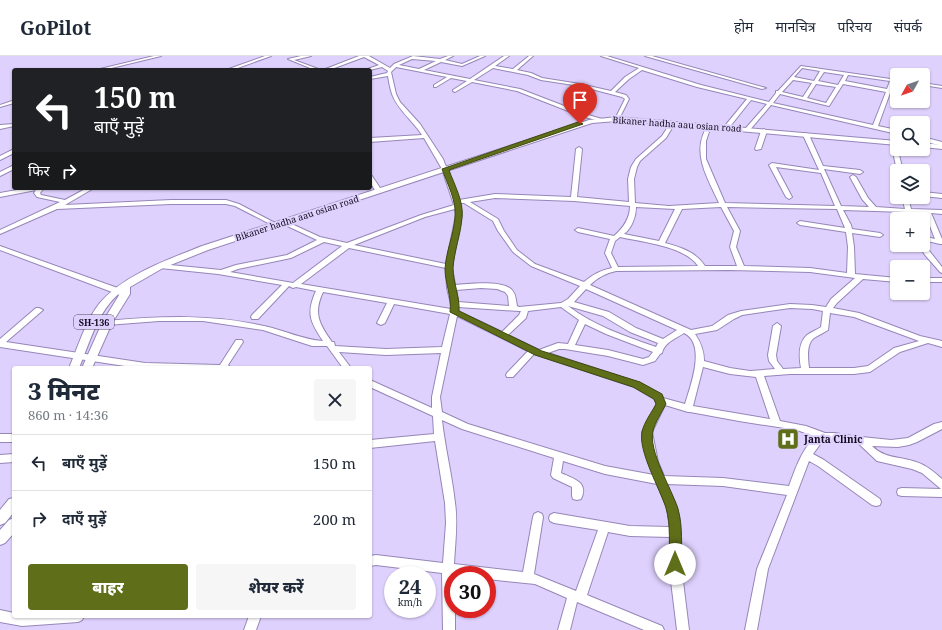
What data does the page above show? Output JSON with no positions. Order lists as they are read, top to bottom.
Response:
{
  "streets": {
    "main road": ["Bikaner hadha aau osian road", "SH-136"]
  },
  "places": {
    "hospital": ["Janta Clinic"]
  },
  "north": "bottom left",
  "page": {
    "header": "GoPilot",
    "nav": [
      "होम",
      "मानचित्र",
      "परिचय",
      "संपर्क"
    ],
    "map_buttons": ["+", "−"],
    "turn": ["150 m", "बाएँ मुड़ें"],
    "then": "फिर",
    "heading": ["3 मिनट", "860 m · 14:36"],
    "list": [
      {
        "name": "बाएँ मुड़ें",
        "value": "150 m"
      },
      {
        "name": "दाएँ मुड़ें",
        "value": "200 m"
      }
    ],
    "buttons": ["बाहर", "शेयर करें"],
    "speed": "24 km/h",
    "limit": "30"
  }
}
